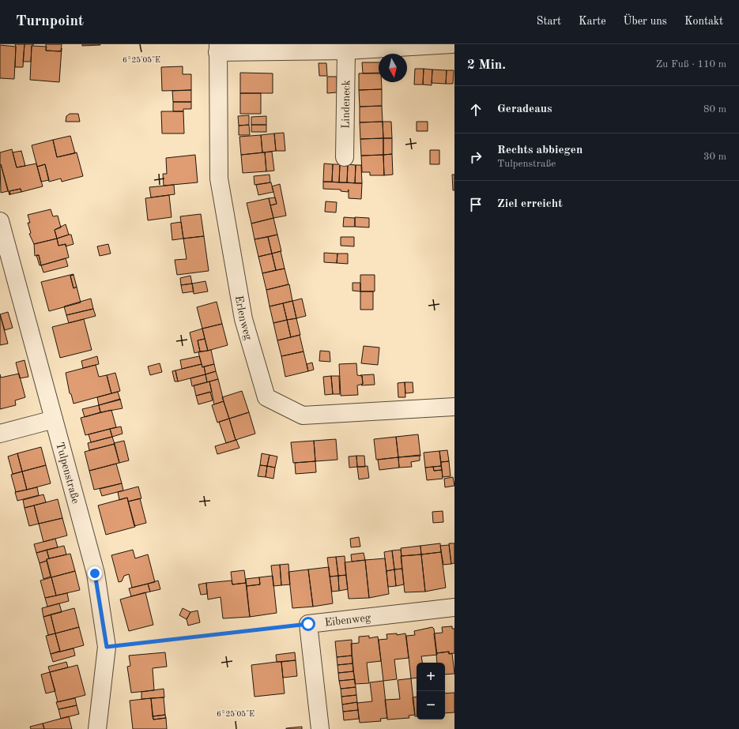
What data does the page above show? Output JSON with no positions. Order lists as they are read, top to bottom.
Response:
{
  "streets": {
    "street": [
      "Lindeneck",
      "Erlenweg",
      "Tulpenstraße",
      "Eibenweg"
    ]
  },
  "north": "bottom",
  "page": {
    "header": "Turnpoint",
    "nav": [
      "Start",
      "Karte",
      "Über uns",
      "Kontakt"
    ],
    "heading": ["2 Min.", "Zu Fuß · 110 m"],
    "list": [
      ["Geradeaus", "80 m"],
      ["Rechts abbiegen", "Tulpenstraße", "30 m"],
      "Ziel erreicht"
    ],
    "map_buttons": ["+", "−"]
  },
  "coordinates": ["6°25'05\"E"]
}
